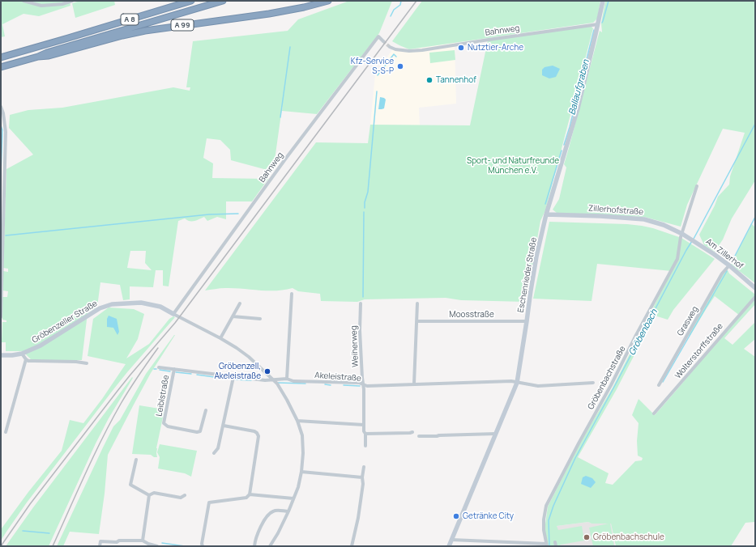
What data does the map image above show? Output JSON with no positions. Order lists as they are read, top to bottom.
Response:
{
  "streets": {
    "highway": ["A 8", "A 99"],
    "street": [
      "Bahnweg",
      "Zillerhofstraße",
      "Am Zillerhof",
      "Eschenrieder Straße",
      "Moosstraße",
      "Grasweg",
      "Gröbenzeller Straße",
      "Weiherweg",
      "Wolterstorffstraße",
      "Akeleistraße",
      "Gröbenbachstraße",
      "Leiblstraße"
    ]
  },
  "crossings": [
    ["A 8", "A 99"],
    ["Bahnweg", "Eschenrieder Straße"],
    ["Bahnweg", "Gröbenzeller Straße"],
    ["Zillerhofstraße", "Am Zillerhof"],
    ["Zillerhofstraße", "Eschenrieder Straße"],
    ["Zillerhofstraße", "Gröbenbachstraße"],
    ["Am Zillerhof", "Grasweg"],
    ["Am Zillerhof", "Gröbenbachstraße"],
    ["Eschenrieder Straße", "Moosstraße"],
    ["Eschenrieder Straße", "Akeleistraße"],
    ["Weiherweg", "Akeleistraße"],
    ["Akeleistraße", "Leiblstraße"]
  ],
  "water": ["Ballaufgraben", "Gröbenbach"],
  "parks": ["Sport- und Naturfreunde München e.V."],
  "places": [
    "Nutztier-Arche",
    "Kfz-Service S-S-P",
    "Tannenhof",
    "Gröbenzell, Akeleistraße",
    "Getränke City",
    "Gröbenbachschule"
  ]
}
